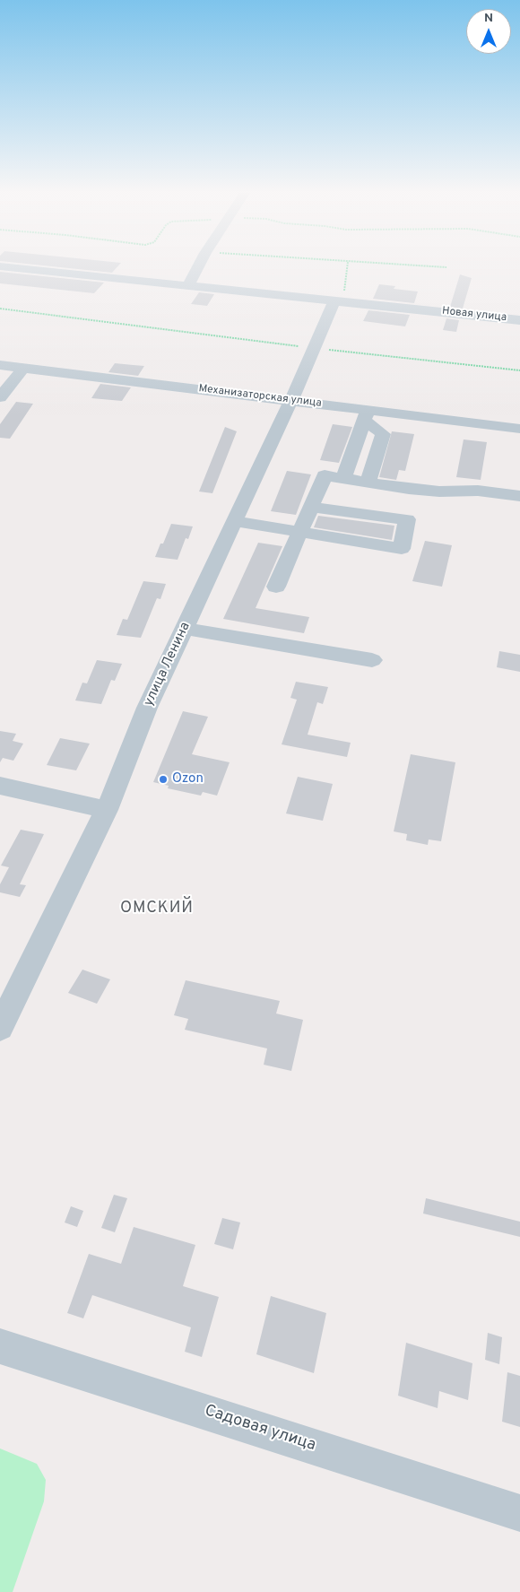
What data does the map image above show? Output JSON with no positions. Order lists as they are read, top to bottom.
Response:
{
  "streets": {
    "street": [
      "Новая улица",
      "Механизаторская улица",
      "улица Ленина",
      "Садовая улица"
    ]
  },
  "crossings": [
    ["Новая улица", "улица Ленина"],
    ["Механизаторская улица", "улица Ленина"]
  ],
  "districts": ["ОМСКИЙ"],
  "places": ["Ozon"],
  "north": "top"
}
